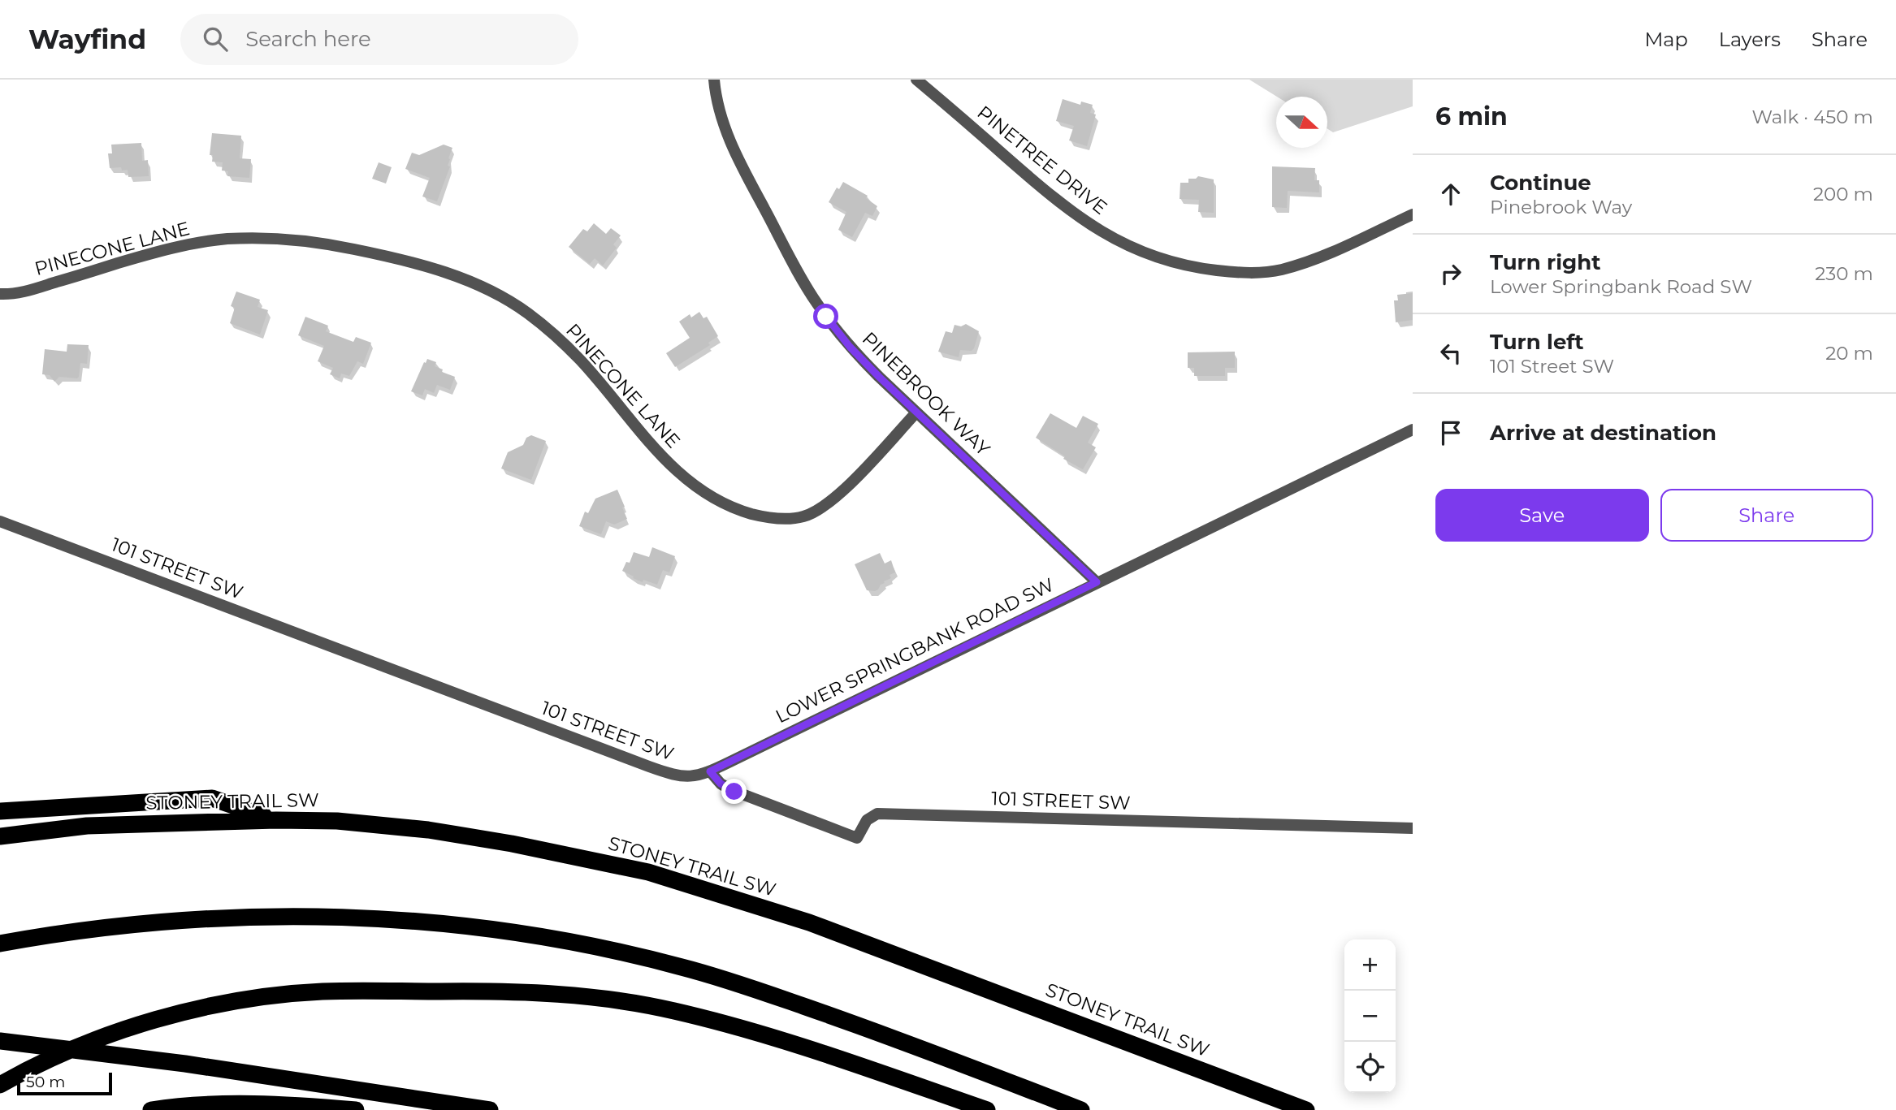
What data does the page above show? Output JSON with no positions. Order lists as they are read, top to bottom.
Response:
{
  "streets": {
    "highway": ["STONEY TRAIL SW"],
    "street": [
      "PINETREE DRIVE",
      "PINECONE LANE",
      "PINEBROOK WAY",
      "101 STREET SW",
      "LOWER SPRINGBANK ROAD SW"
    ]
  },
  "crossings": [
    ["PINECONE LANE", "PINEBROOK WAY"],
    ["PINEBROOK WAY", "LOWER SPRINGBANK ROAD SW"],
    ["101 STREET SW", "LOWER SPRINGBANK ROAD SW"]
  ],
  "scale_bar": "50 m",
  "north": "right",
  "page": {
    "header": "Wayfind",
    "search": "Search here",
    "nav": ["Map", "Layers", "Share"],
    "heading": ["6 min", "Walk · 450 m"],
    "list": [
      ["Continue", "Pinebrook Way", "200 m"],
      ["Turn right", "Lower Springbank Road SW", "230 m"],
      ["Turn left", "101 Street SW", "20 m"],
      "Arrive at destination"
    ],
    "buttons": ["Save", "Share"],
    "map_buttons": ["+", "−"],
    "scale": "50 m"
  }
}
